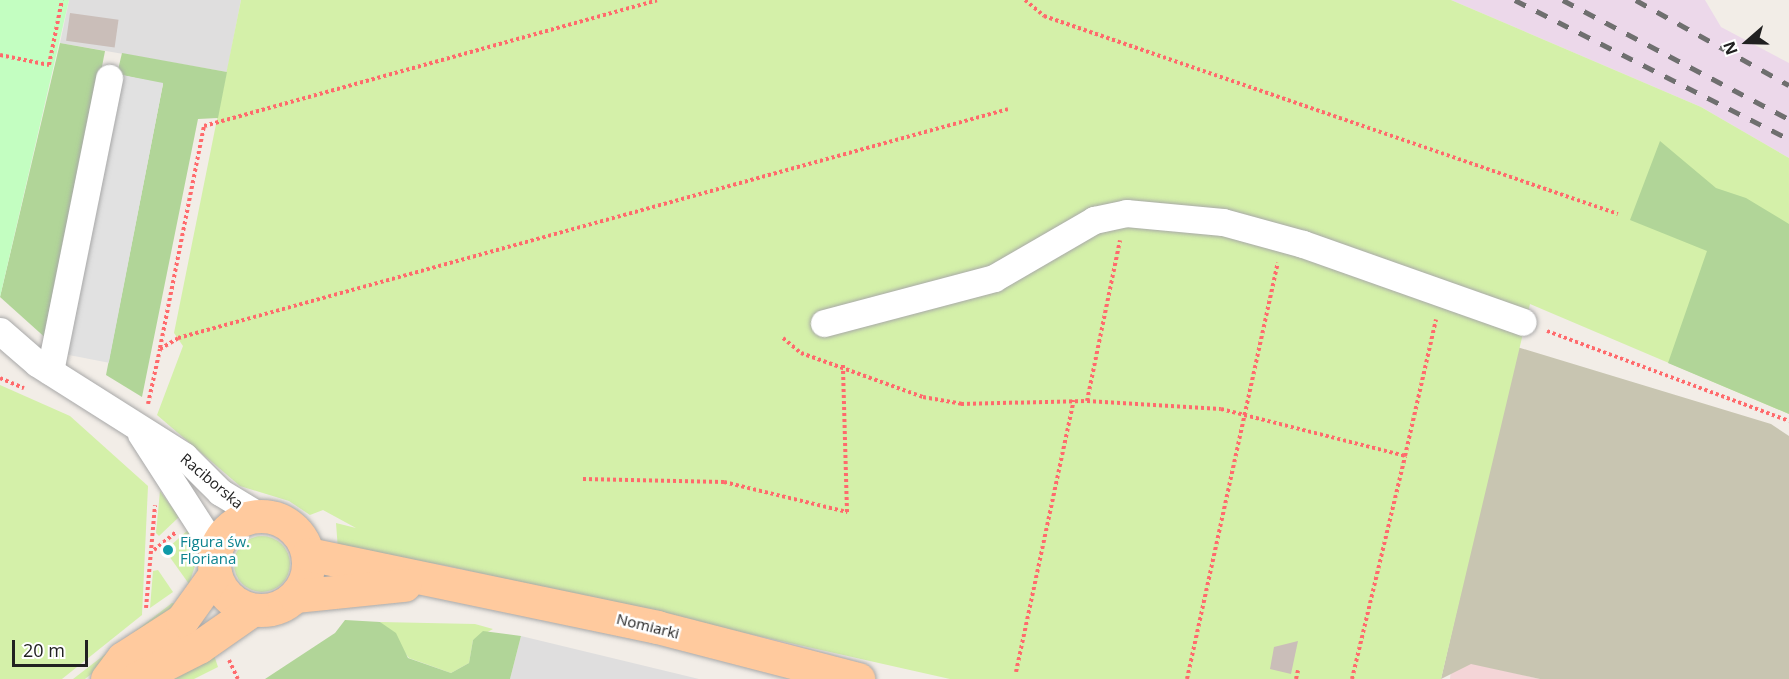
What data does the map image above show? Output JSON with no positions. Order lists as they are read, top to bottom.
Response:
{
  "streets": {
    "main road": ["Nomiarki"],
    "street": ["Raciborska"]
  },
  "crossings": [
    ["Raciborska", "Nomiarki"]
  ],
  "places": ["Figura św. Floriana"],
  "scale_bar": "20 m",
  "north": "left"
}
